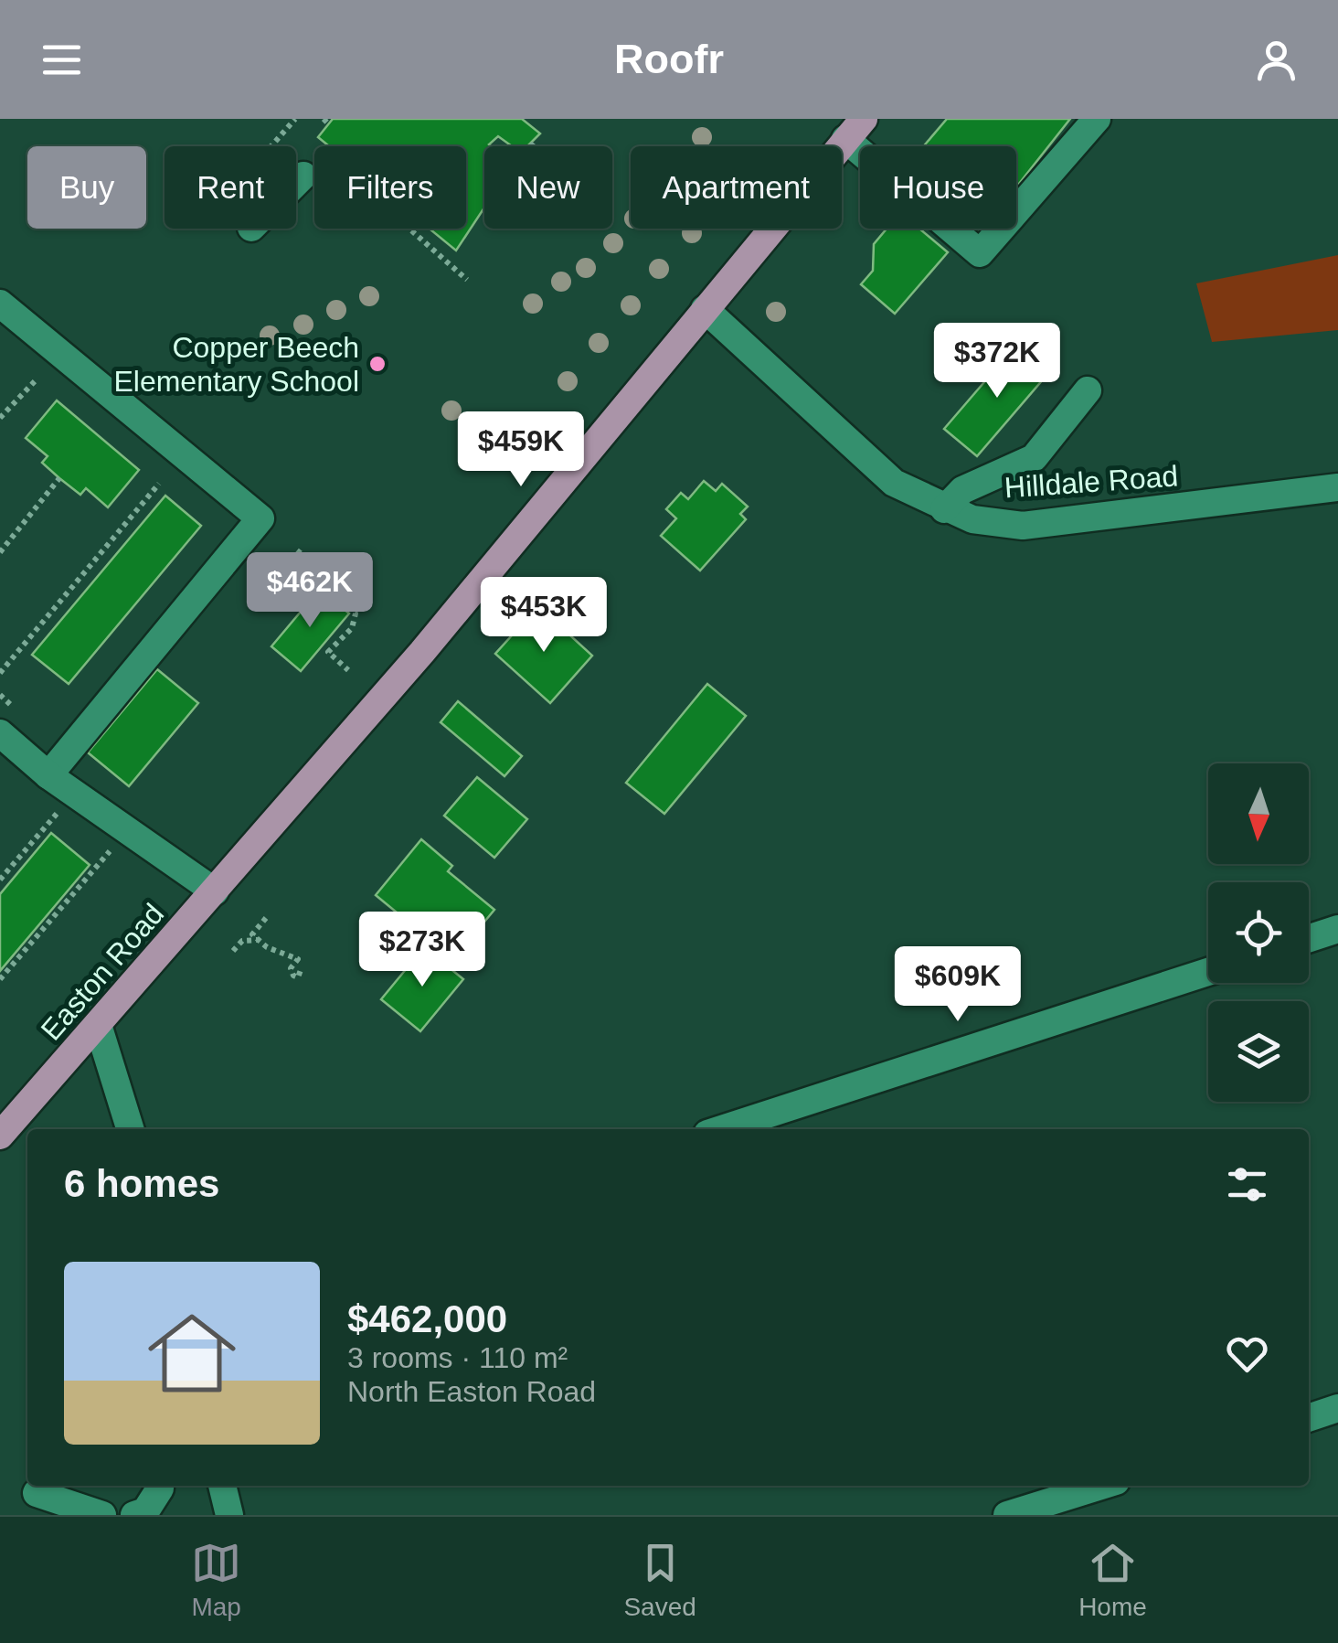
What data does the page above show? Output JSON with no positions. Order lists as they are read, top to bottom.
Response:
{
  "streets": {
    "main road": ["Easton Road"],
    "street": ["Hilldale Road"]
  },
  "crossings": [
    ["Hilldale Road", "Easton Road"]
  ],
  "places": ["Copper Beech Elementary School"],
  "north": "bottom",
  "page": {
    "header": "Roofr",
    "chip": [
      "Buy",
      "Rent",
      "Filters",
      "New",
      "Apartment",
      "House"
    ],
    "price": [
      "$372K",
      "$459K",
      "$462K",
      "$453K",
      "$273K",
      "$609K"
    ],
    "heading": "6 homes",
    "list": [
      {
        "name": "$462,000",
        "note": "3 rooms · 110 m² · North Easton Road"
      }
    ],
    "tabs": ["Map", "Saved", "Home"]
  }
}
